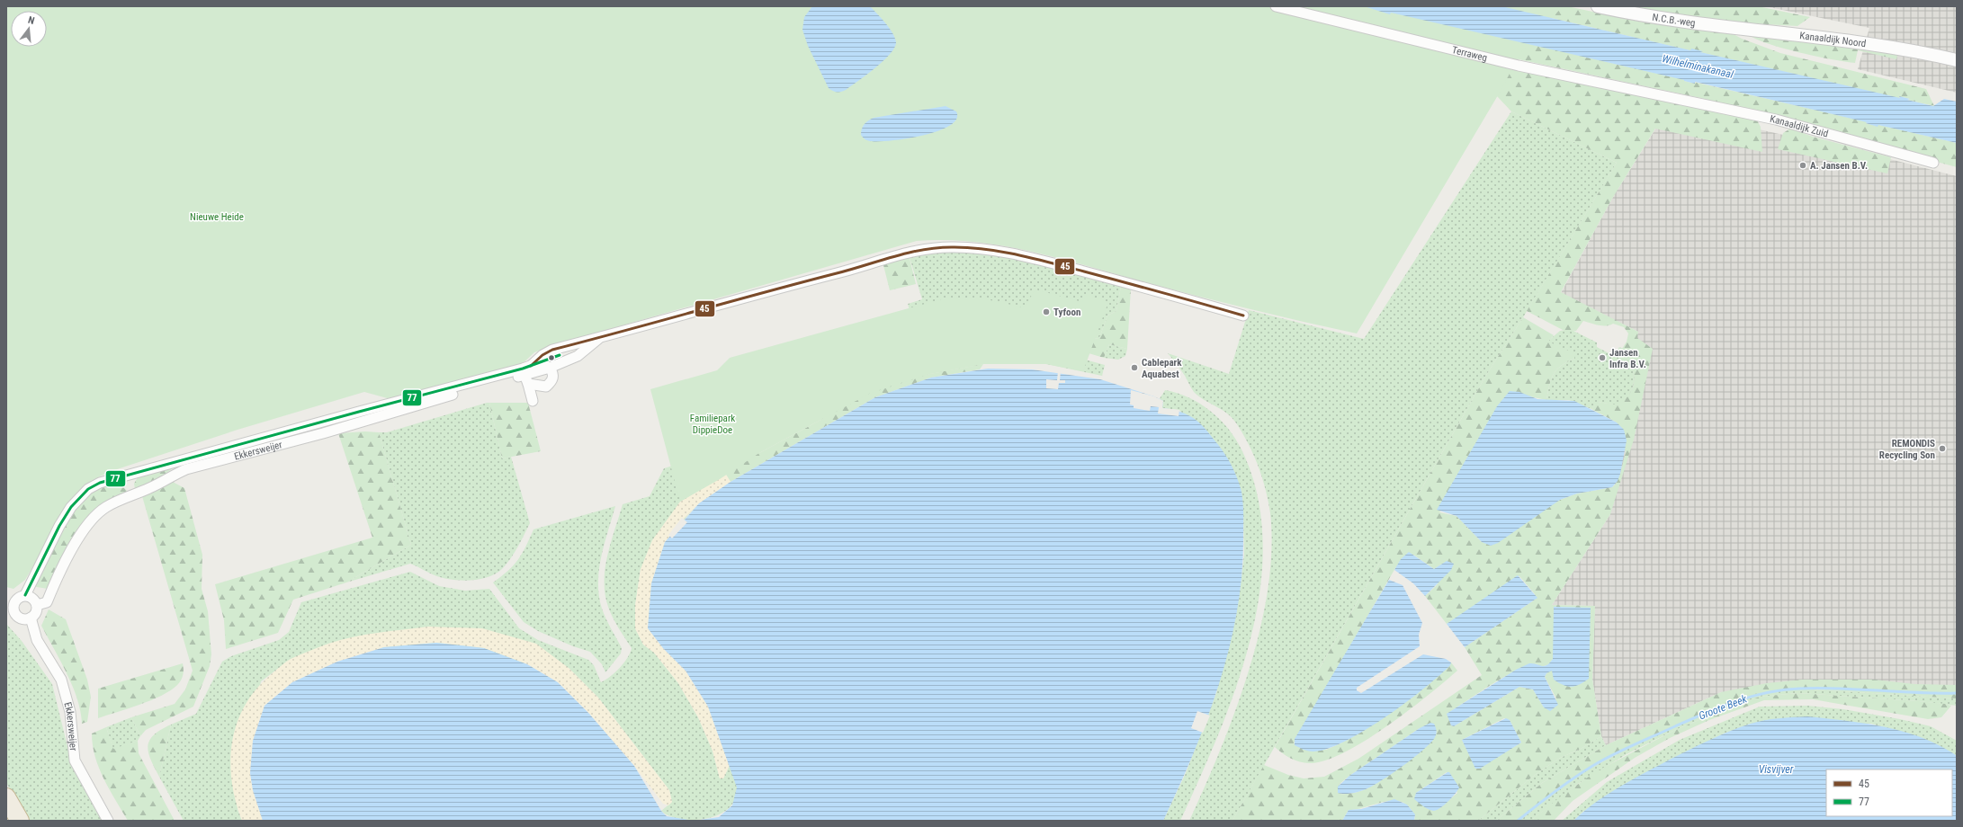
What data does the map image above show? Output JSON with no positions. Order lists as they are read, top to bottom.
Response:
{
  "streets": {
    "street": [
      "N.C.B.-weg",
      "Kanaaldijk Noord",
      "Terraweg",
      "Kanaaldijk Zuid",
      "Ekkersweijer"
    ]
  },
  "crossings": [
    ["N.C.B.-weg", "Kanaaldijk Noord"],
    ["Terraweg", "Kanaaldijk Zuid"]
  ],
  "water": ["Wilhelminakanaal", "Groote Beek", "Visvijver"],
  "parks": ["Nieuwe Heide", "Familiepark DippieDoe"],
  "places": [
    "A. Jansen B.V.",
    "Tyfoon",
    "Jansen Infra B.V.",
    "Cablepark Aquabest",
    "REMONDIS Recycling Son"
  ],
  "lines": ["transit line 45", "transit line 77"],
  "legend": ["45", "77"],
  "north": "top"
}
